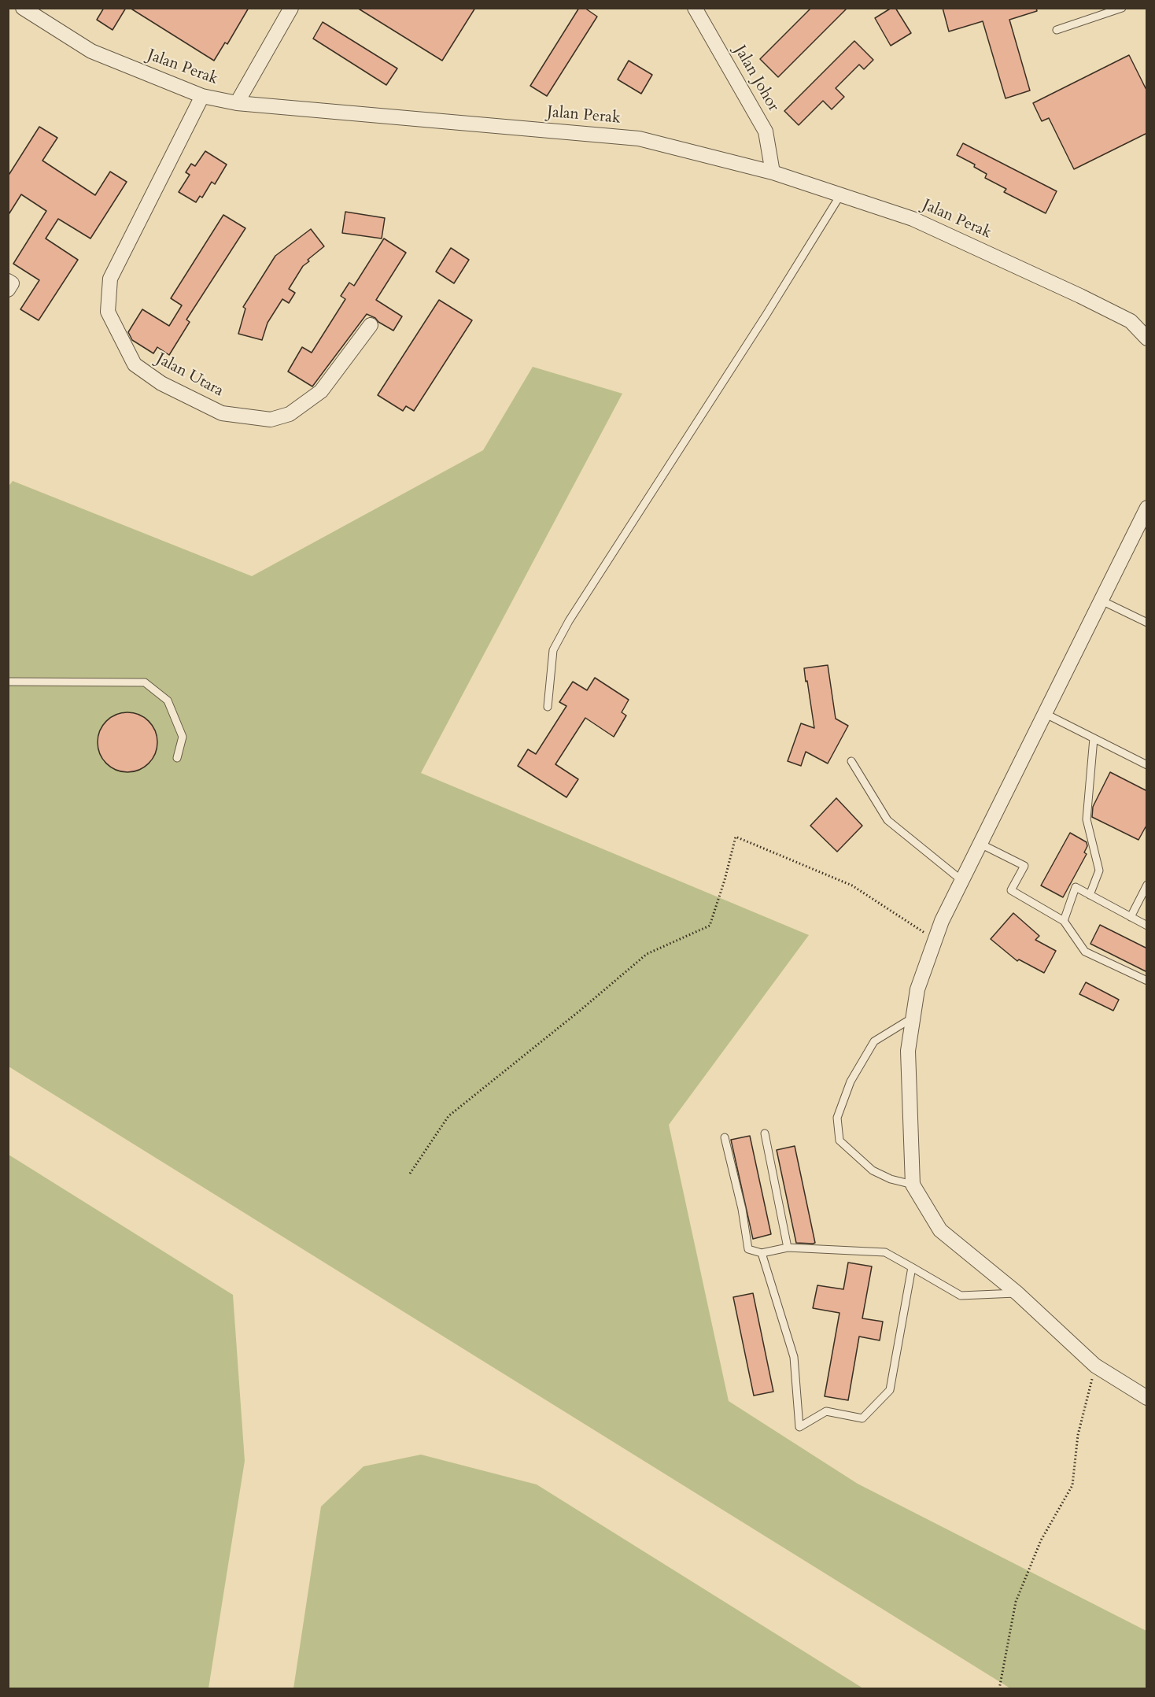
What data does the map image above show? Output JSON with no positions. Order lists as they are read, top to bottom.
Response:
{
  "streets": {
    "street": ["Jalan Perak", "Jalan Johor", "Jalan Utara"]
  },
  "crossings": [
    ["Jalan Perak", "Jalan Johor"],
    ["Jalan Perak", "Jalan Utara"]
  ]
}
